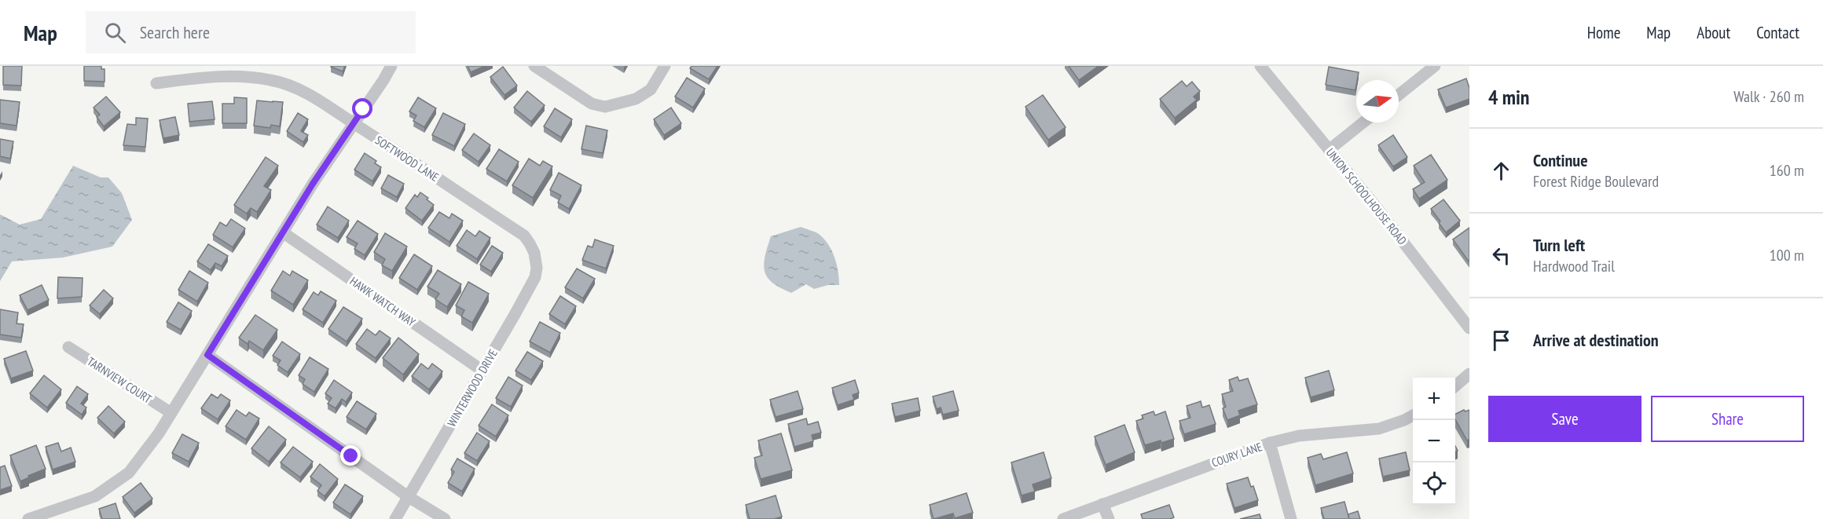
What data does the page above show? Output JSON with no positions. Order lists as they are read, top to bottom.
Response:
{
  "streets": {
    "street": [
      "SOFTWOOD LANE",
      "UNION SCHOOLHOUSE ROAD",
      "HAWK WATCH WAY",
      "TARNVIEW COURT",
      "WINTERWOOD DRIVE",
      "COURY LANE"
    ]
  },
  "crossings": [
    ["SOFTWOOD LANE", "WINTERWOOD DRIVE"],
    ["HAWK WATCH WAY", "WINTERWOOD DRIVE"]
  ],
  "north": "right",
  "page": {
    "header": "Map",
    "search": "Search here",
    "nav": [
      "Home",
      "Map",
      "About",
      "Contact"
    ],
    "heading": ["4 min", "Walk · 260 m"],
    "list": [
      ["Continue", "Forest Ridge Boulevard", "160 m"],
      ["Turn left", "Hardwood Trail", "100 m"],
      "Arrive at destination"
    ],
    "map_buttons": ["+", "−"],
    "buttons": ["Save", "Share"]
  }
}
